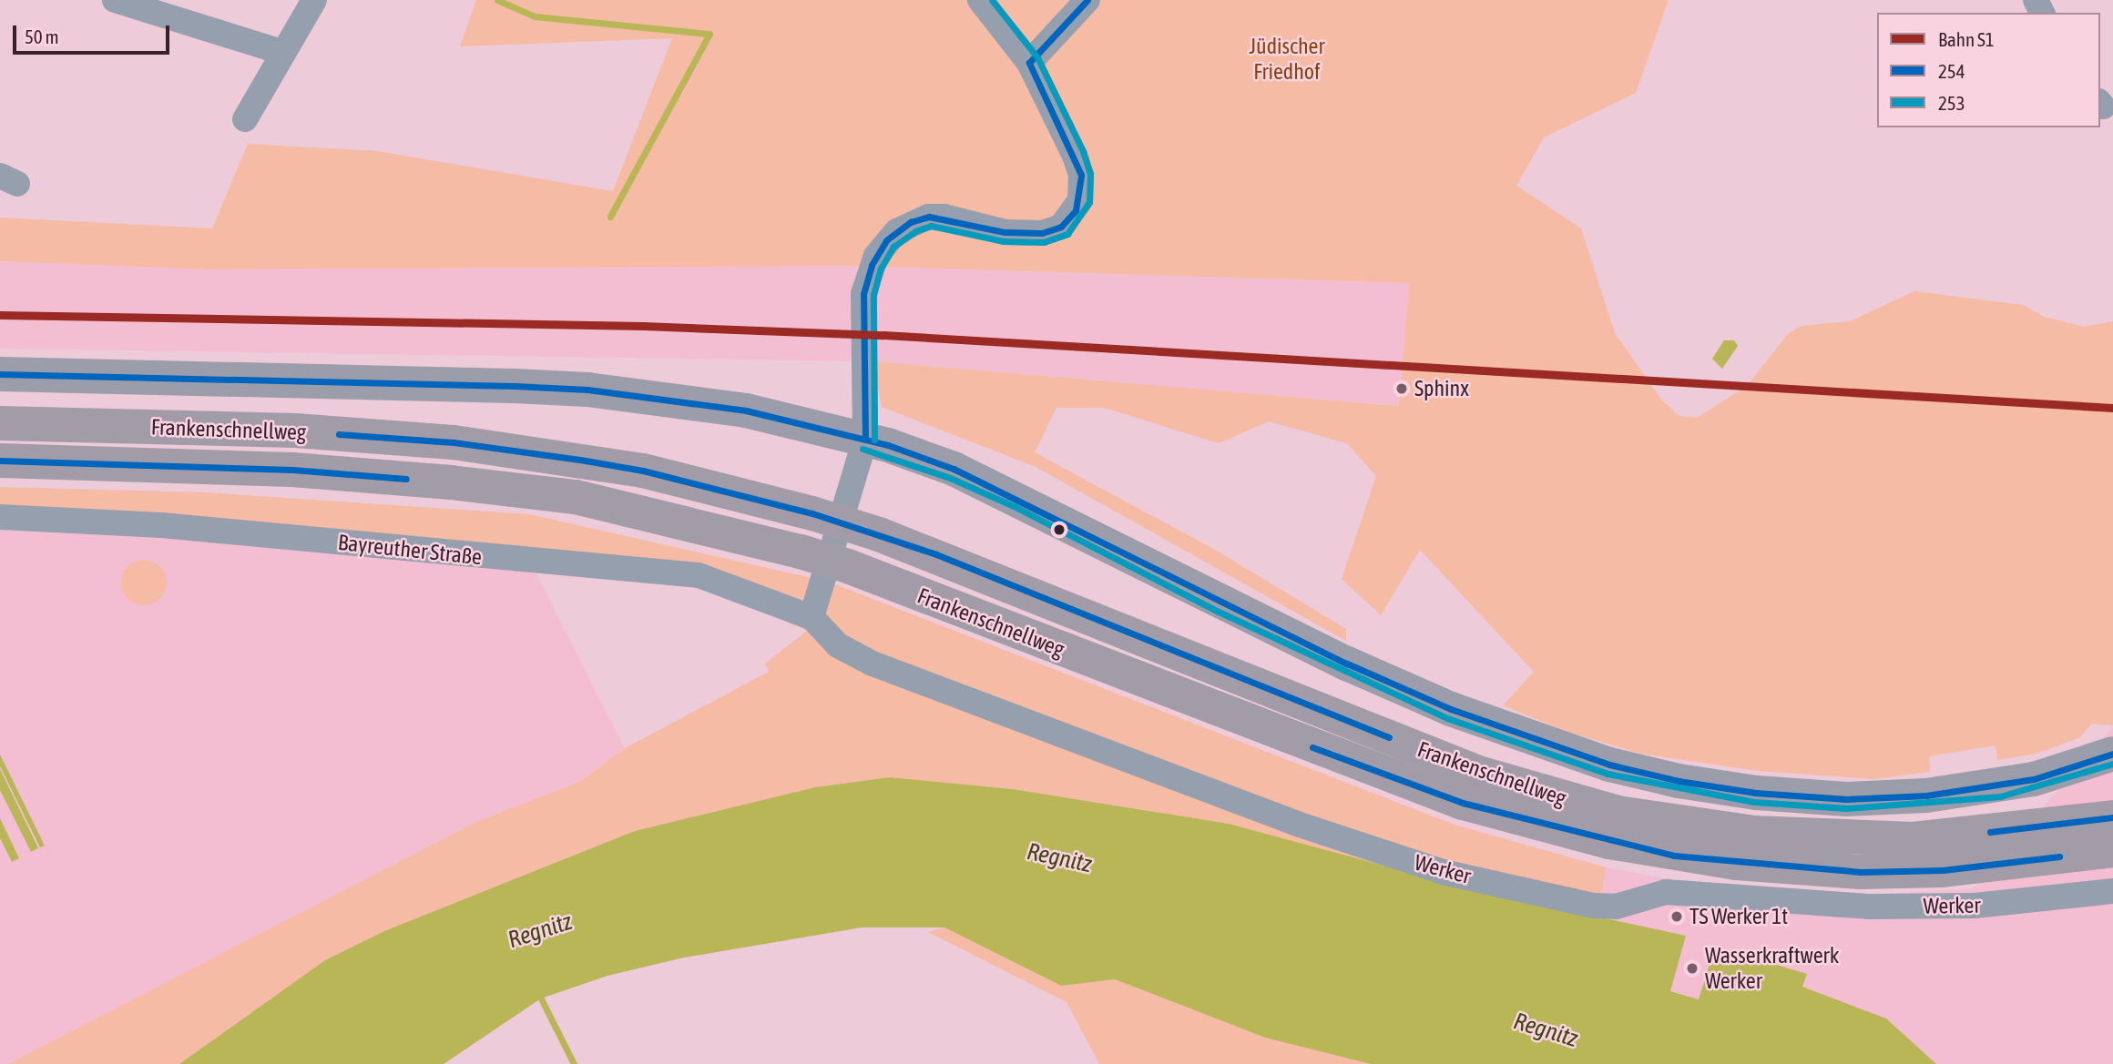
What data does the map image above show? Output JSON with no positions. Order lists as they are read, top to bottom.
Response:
{
  "streets": {
    "highway": ["Frankenschnellweg"],
    "street": ["Bayreuther Straße", "Werker"]
  },
  "crossings": [
    ["Bayreuther Straße", "Werker"]
  ],
  "water": ["Regnitz"],
  "parks": ["Jüdischer Friedhof"],
  "places": ["Sphinx", "TS Werker 1t", "Wasserkraftwerk Werker"],
  "lines": ["transit line 254", "transit line 253", "rail line S1"],
  "legend": ["Bahn S1", "254", "253"],
  "scale_bar": "50 m"
}
